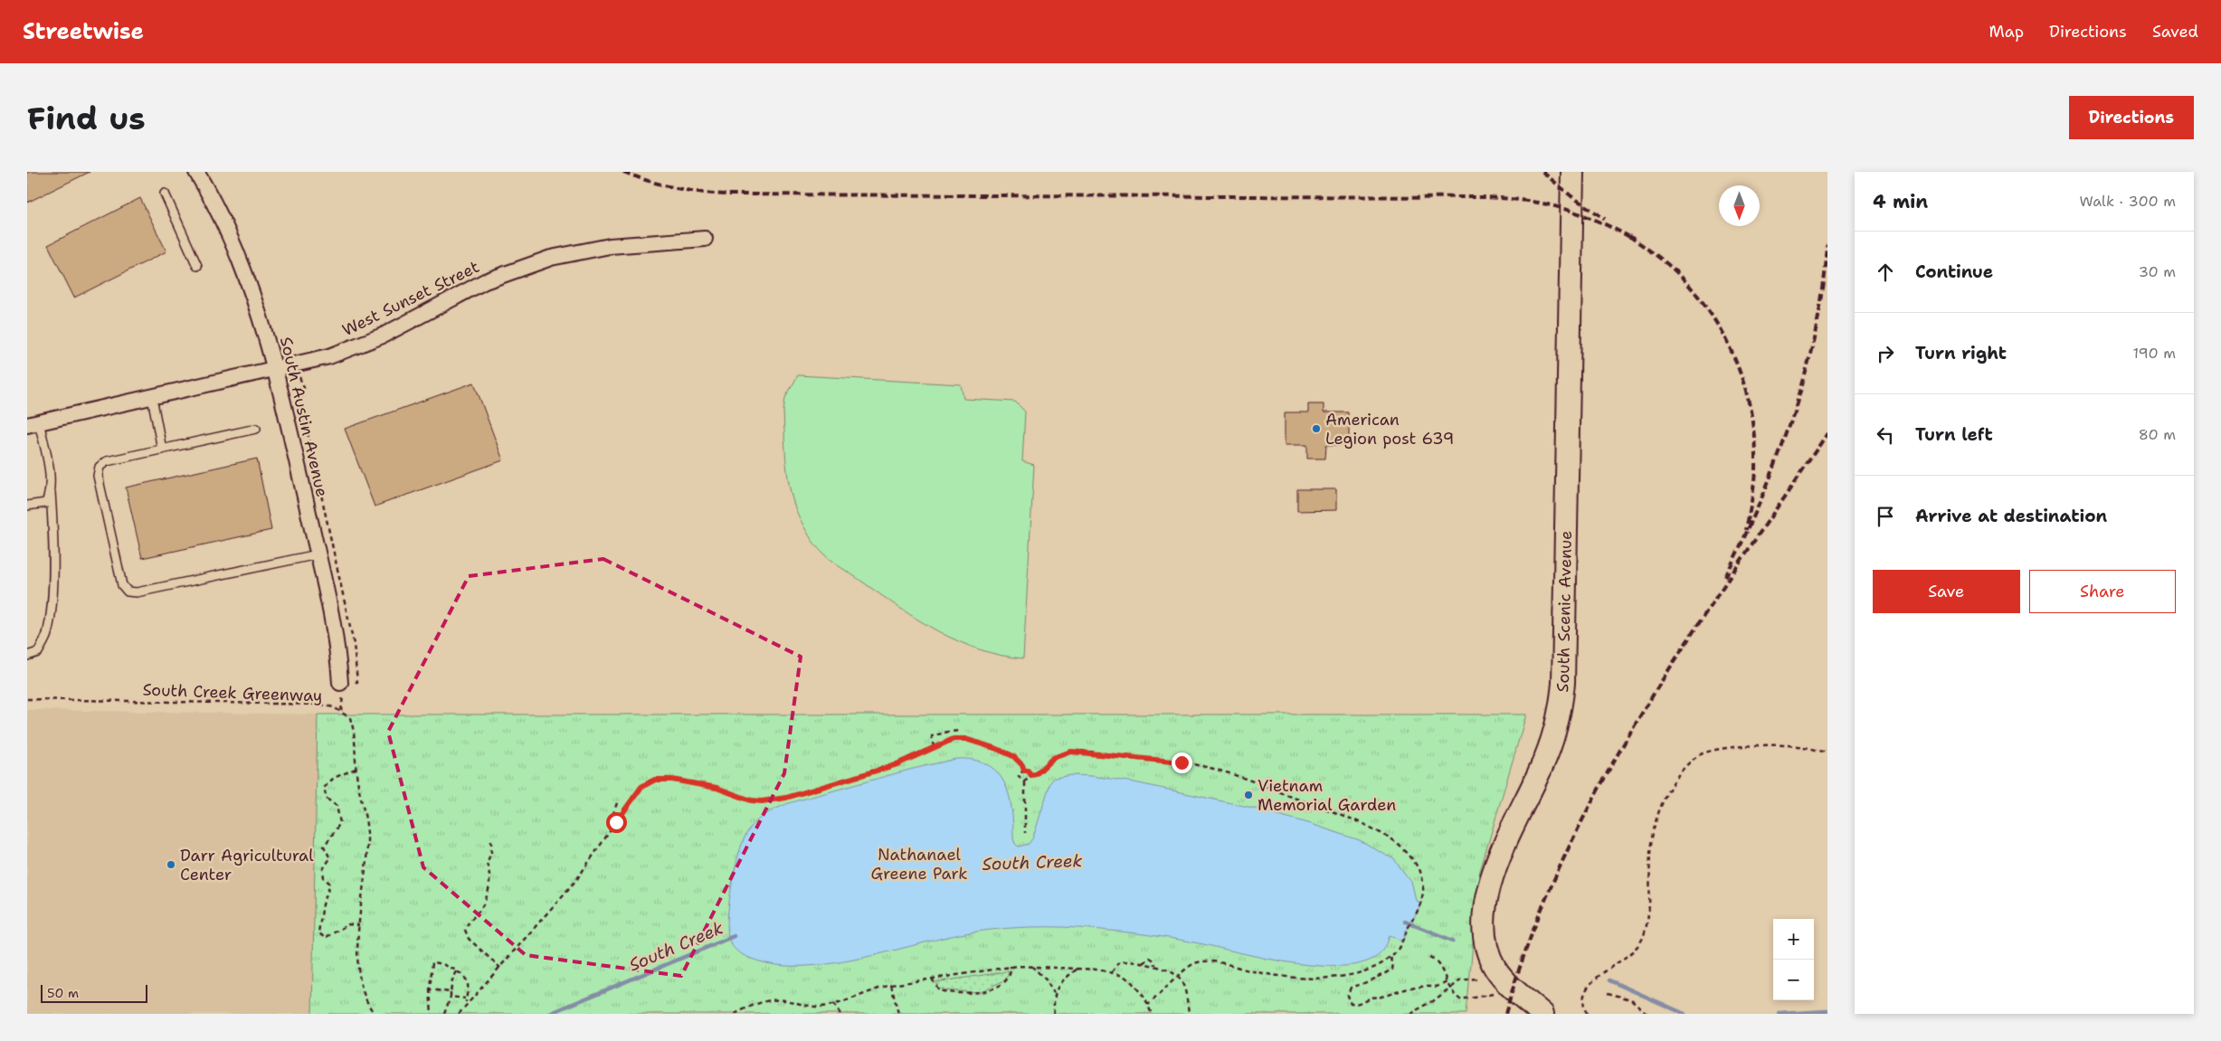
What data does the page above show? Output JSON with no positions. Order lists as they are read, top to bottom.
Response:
{
  "streets": {
    "main road": ["South Scenic Avenue"],
    "street": ["West Sunset Street", "South Austin Avenue"],
    "path": ["South Creek Greenway"]
  },
  "crossings": [
    ["West Sunset Street", "South Austin Avenue"]
  ],
  "water": ["South Creek"],
  "parks": ["Nathanael Greene Park"],
  "places": ["American Legion post 639", "Vietnam Memorial Garden", "Darr Agricultural Center"],
  "scale_bar": "50 m",
  "north": "bottom",
  "page": {
    "header": "Streetwise",
    "nav": ["Map", "Directions", "Saved"],
    "buttons": [
      "Directions",
      ["Save", "Share"]
    ],
    "title": "Find us",
    "heading": ["4 min", "Walk · 300 m"],
    "list": [
      ["Continue", "30 m"],
      ["Turn right", "190 m"],
      ["Turn left", "80 m"],
      "Arrive at destination"
    ],
    "map_buttons": ["+", "−"],
    "scale": "50 m"
  }
}
